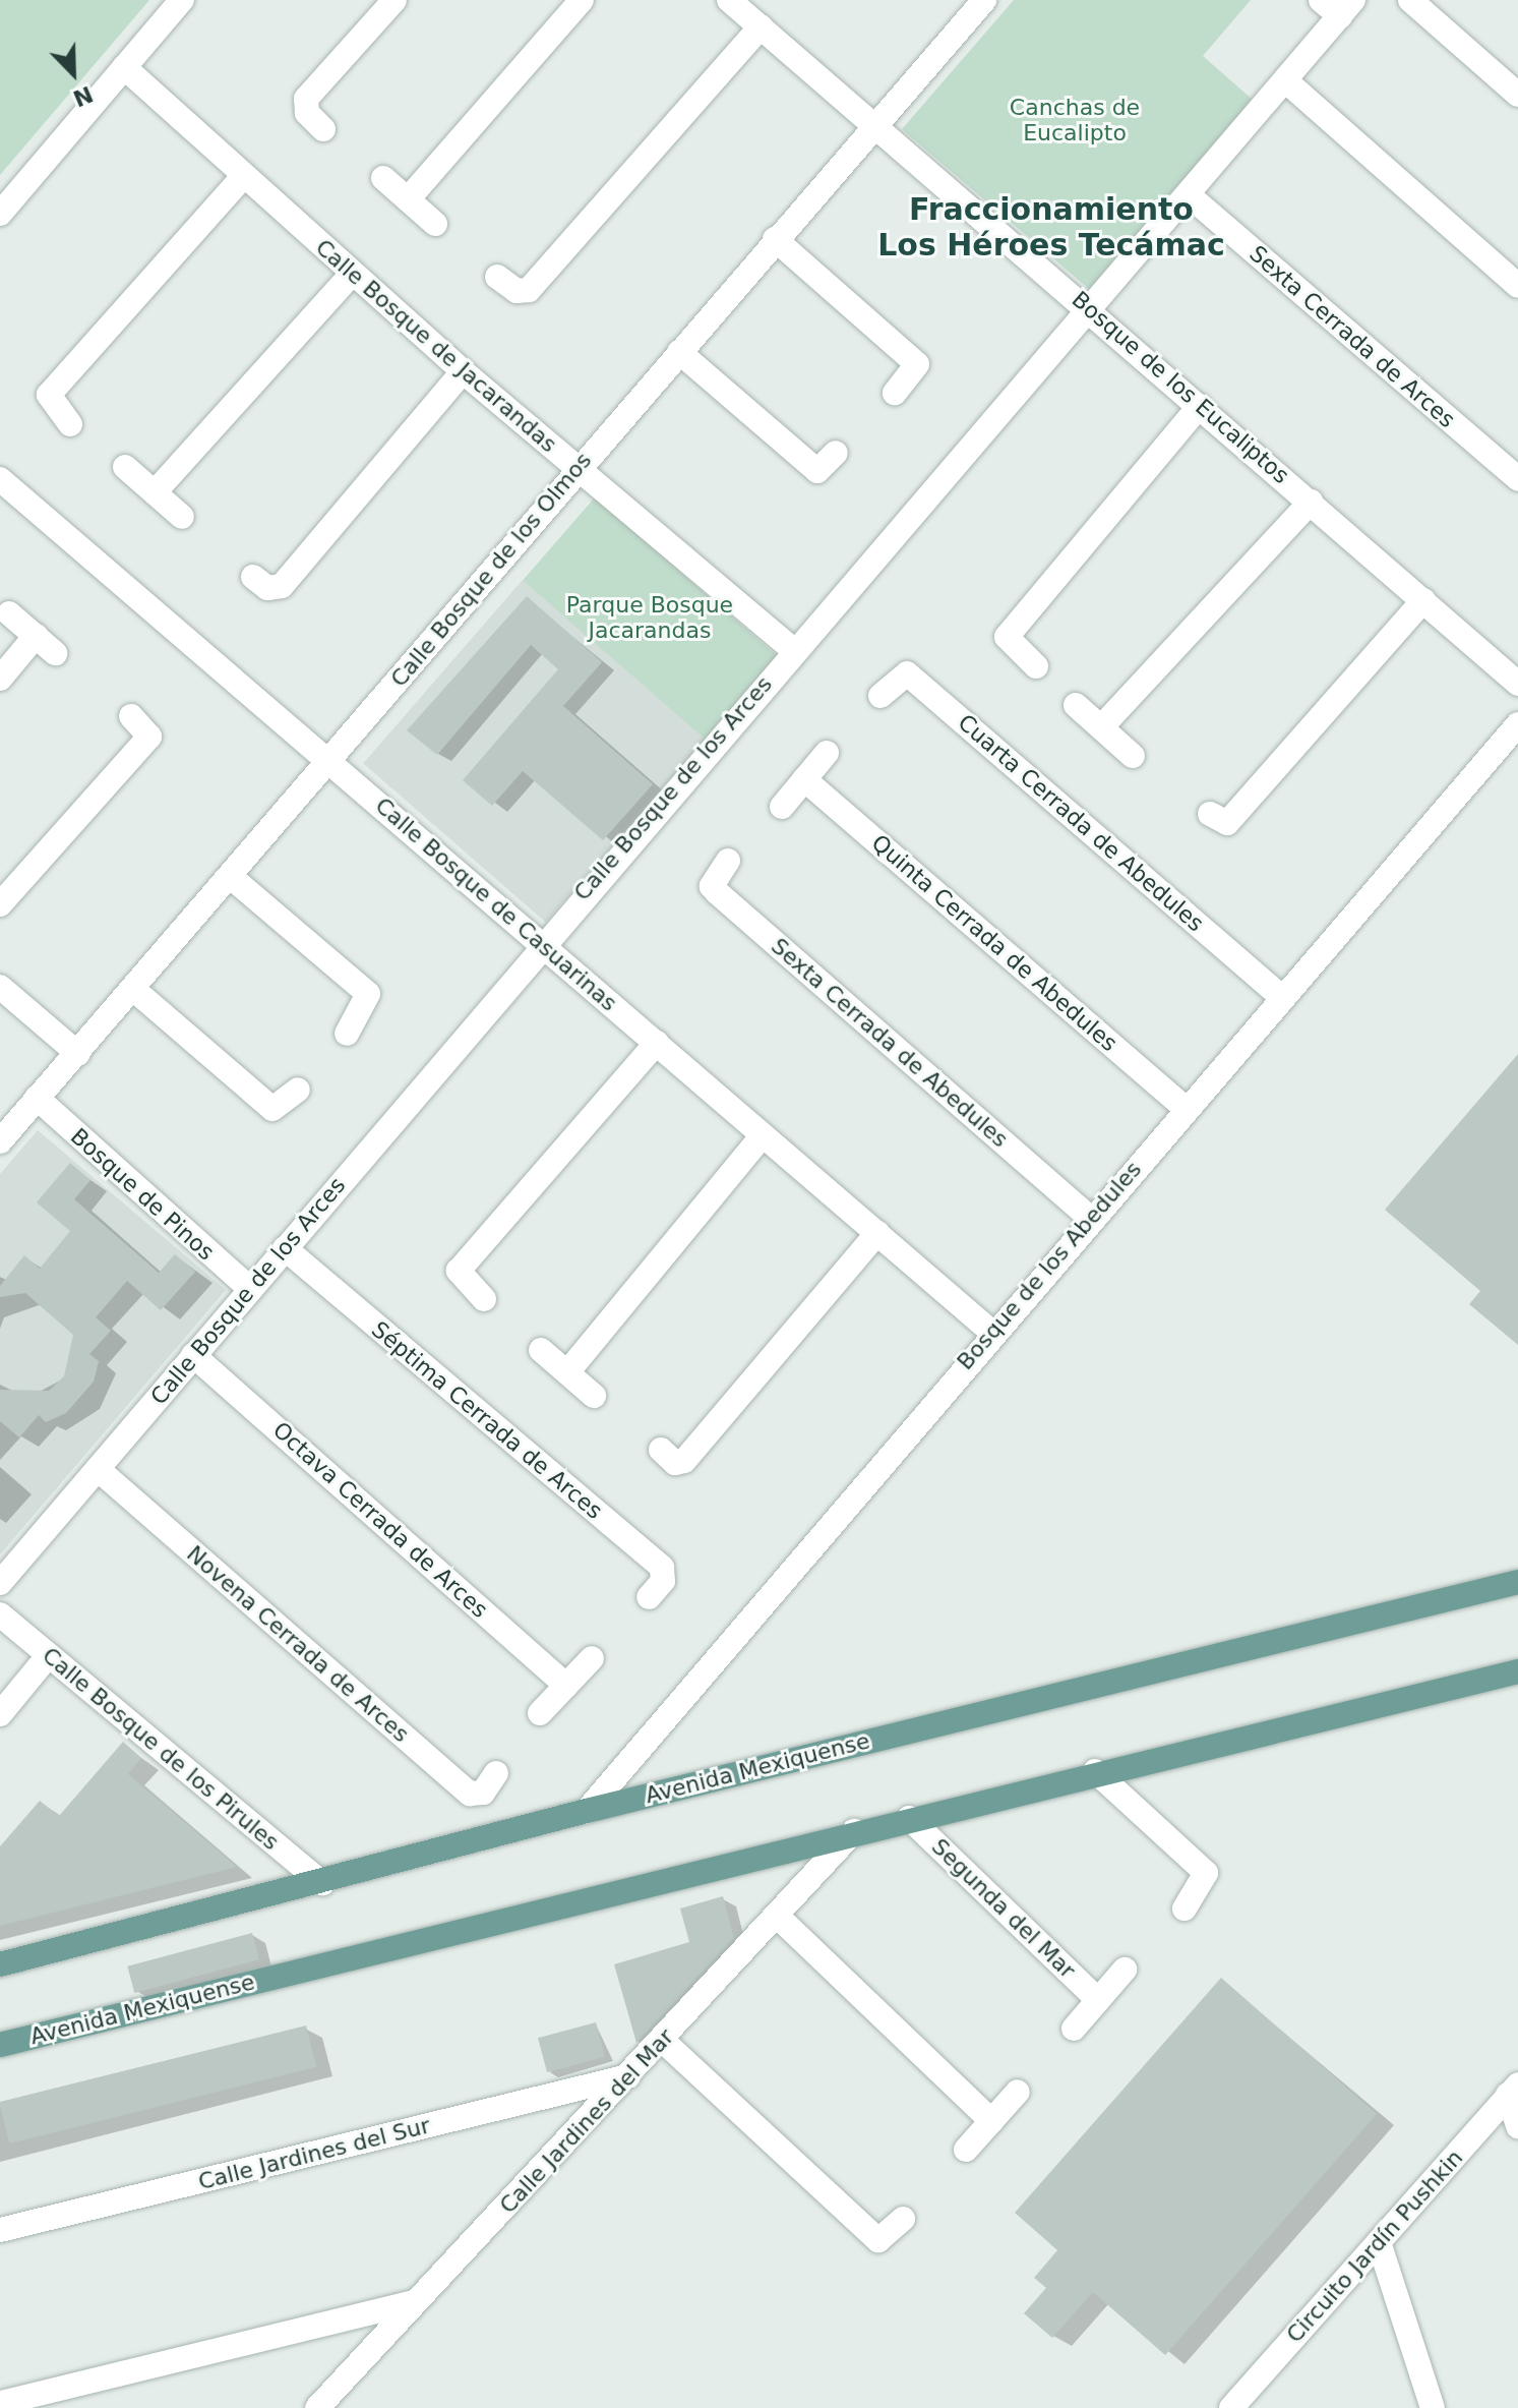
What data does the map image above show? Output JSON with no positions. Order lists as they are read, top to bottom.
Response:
{
  "streets": {
    "main road": ["Avenida Mexiquense"],
    "street": [
      "Sexta Cerrada de Arces",
      "Calle Bosque de Jacarandas",
      "Bosque de los Eucaliptos",
      "Calle Bosque de los Olmos",
      "Calle Bosque de los Arces",
      "Cuarta Cerrada de Abedules",
      "Calle Bosque de Casuarinas",
      "Quinta Cerrada de Abedules",
      "Sexta Cerrada de Abedules",
      "Bosque de Pinos",
      "Bosque de los Abedules",
      "Séptima Cerrada de Arces",
      "Octava Cerrada de Arces",
      "Novena Cerrada de Arces",
      "Calle Bosque de los Pirules",
      "Segunda del Mar",
      "Calle Jardines del Mar",
      "Calle Jardines del Sur",
      "Circuito Jardín Pushkin"
    ]
  },
  "crossings": [
    ["Sexta Cerrada de Arces", "Calle Bosque de los Arces"],
    ["Calle Bosque de Jacarandas", "Calle Bosque de los Olmos"],
    ["Calle Bosque de Jacarandas", "Calle Bosque de los Arces"],
    ["Bosque de los Eucaliptos", "Calle Bosque de los Olmos"],
    ["Bosque de los Eucaliptos", "Calle Bosque de los Arces"],
    ["Calle Bosque de los Olmos", "Calle Bosque de Casuarinas"],
    ["Calle Bosque de los Olmos", "Bosque de Pinos"],
    ["Calle Bosque de los Arces", "Calle Bosque de Casuarinas"],
    ["Calle Bosque de los Arces", "Bosque de Pinos"],
    ["Calle Bosque de los Arces", "Séptima Cerrada de Arces"],
    ["Calle Bosque de los Arces", "Octava Cerrada de Arces"],
    ["Calle Bosque de los Arces", "Novena Cerrada de Arces"],
    ["Cuarta Cerrada de Abedules", "Bosque de los Abedules"],
    ["Calle Bosque de Casuarinas", "Bosque de los Abedules"],
    ["Quinta Cerrada de Abedules", "Bosque de los Abedules"],
    ["Sexta Cerrada de Abedules", "Bosque de los Abedules"],
    ["Bosque de los Abedules", "Avenida Mexiquense"],
    ["Calle Bosque de los Pirules", "Avenida Mexiquense"],
    ["Avenida Mexiquense", "Segunda del Mar"],
    ["Avenida Mexiquense", "Calle Jardines del Mar"],
    ["Calle Jardines del Mar", "Calle Jardines del Sur"]
  ],
  "districts": ["Fraccionamiento Los Héroes Tecámac"],
  "parks": ["Canchas de Eucalipto", "Parque Bosque Jacarandas"],
  "north": "bottom right"
}
